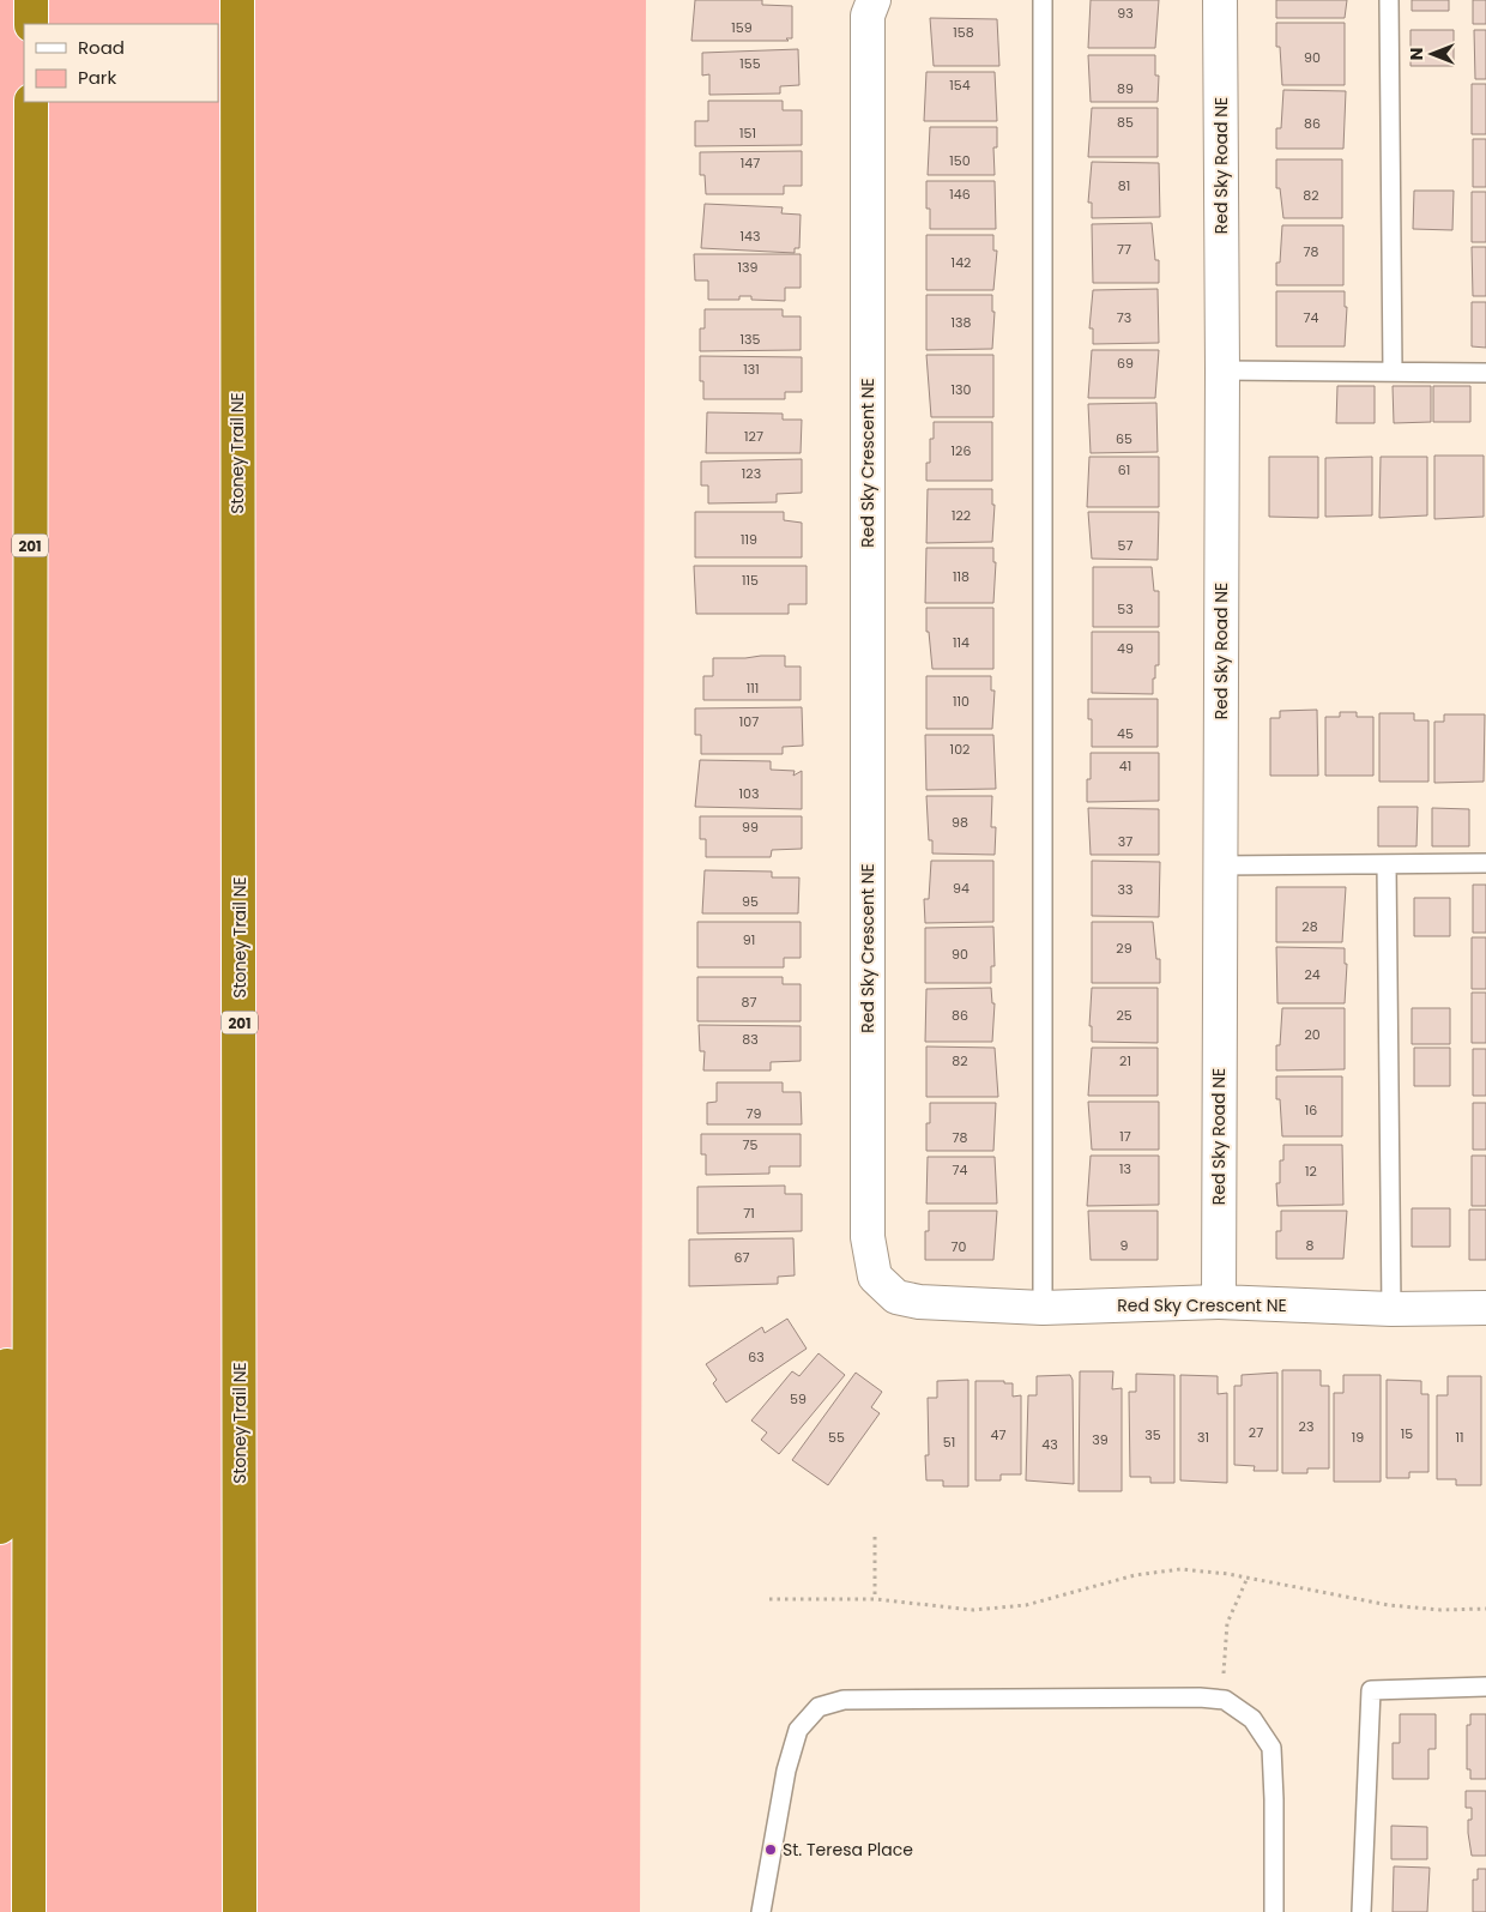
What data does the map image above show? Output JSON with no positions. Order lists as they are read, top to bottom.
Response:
{
  "streets": {
    "highway": ["Stoney Trail NE", "201"],
    "street": ["Red Sky Road NE", "Red Sky Crescent NE"]
  },
  "crossings": [
    ["Red Sky Road NE", "Red Sky Crescent NE"]
  ],
  "places": ["St. Teresa Place"],
  "house_numbers": [
    "93",
    "159",
    "158",
    "90",
    "155",
    "154",
    "89",
    "85",
    "86",
    "151",
    "150",
    "147",
    "81",
    "146",
    "82",
    "143",
    "77",
    "78",
    "142",
    "139",
    "73",
    "74",
    "138",
    "135",
    "69",
    "131",
    "130",
    "127",
    "65",
    "126",
    "61",
    "123",
    "122",
    "119",
    "57",
    "118",
    "115",
    "53",
    "114",
    "49",
    "111",
    "110",
    "107",
    "45",
    "102",
    "41",
    "103",
    "98",
    "99",
    "37",
    "94",
    "33",
    "95",
    "28",
    "91",
    "29",
    "90",
    "24",
    "87",
    "86",
    "25",
    "20",
    "83",
    "82",
    "21",
    "16",
    "79",
    "17",
    "78",
    "75",
    "13",
    "74",
    "12",
    "71",
    "9",
    "8",
    "70",
    "67",
    "63",
    "59",
    "23",
    "27",
    "15",
    "47",
    "35",
    "55",
    "31",
    "19",
    "11",
    "39",
    "51",
    "43"
  ],
  "legend": ["Road", "Park"],
  "north": "left"
}
